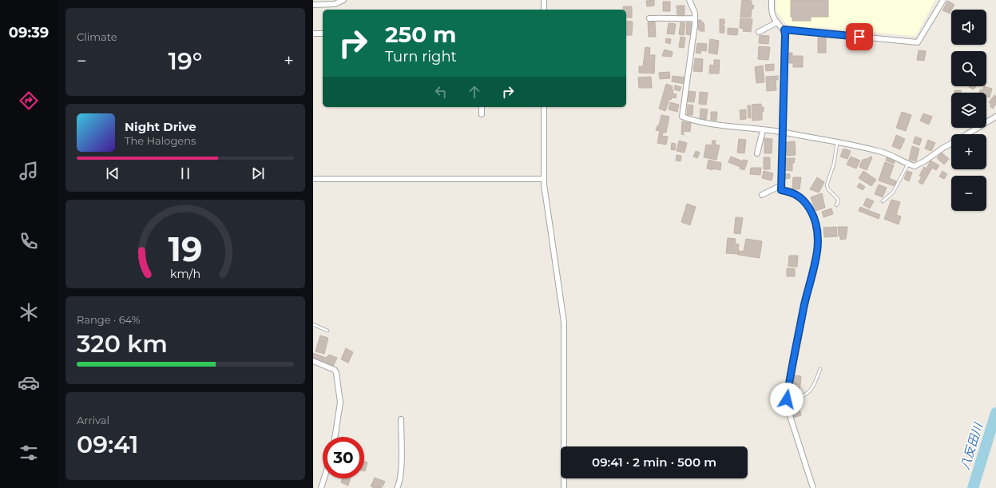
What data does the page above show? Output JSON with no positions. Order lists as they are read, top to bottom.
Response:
{
  "water": ["八反田川"],
  "page": {
    "tabs": "09:39",
    "tile": [
      "Climate",
      ["Range · 64%", "320 km"],
      ["Arrival", "09:41"]
    ],
    "map_buttons": ["+", "−"],
    "turn": ["250 m", "Turn right"],
    "heat": ["−", "19°", "+"],
    "song": ["Night Drive", "The Halogens"],
    "limit": "30",
    "trip": "09:41 · 2 min · 500 m",
    "gauge": ["19", "km/h"]
  }
}
